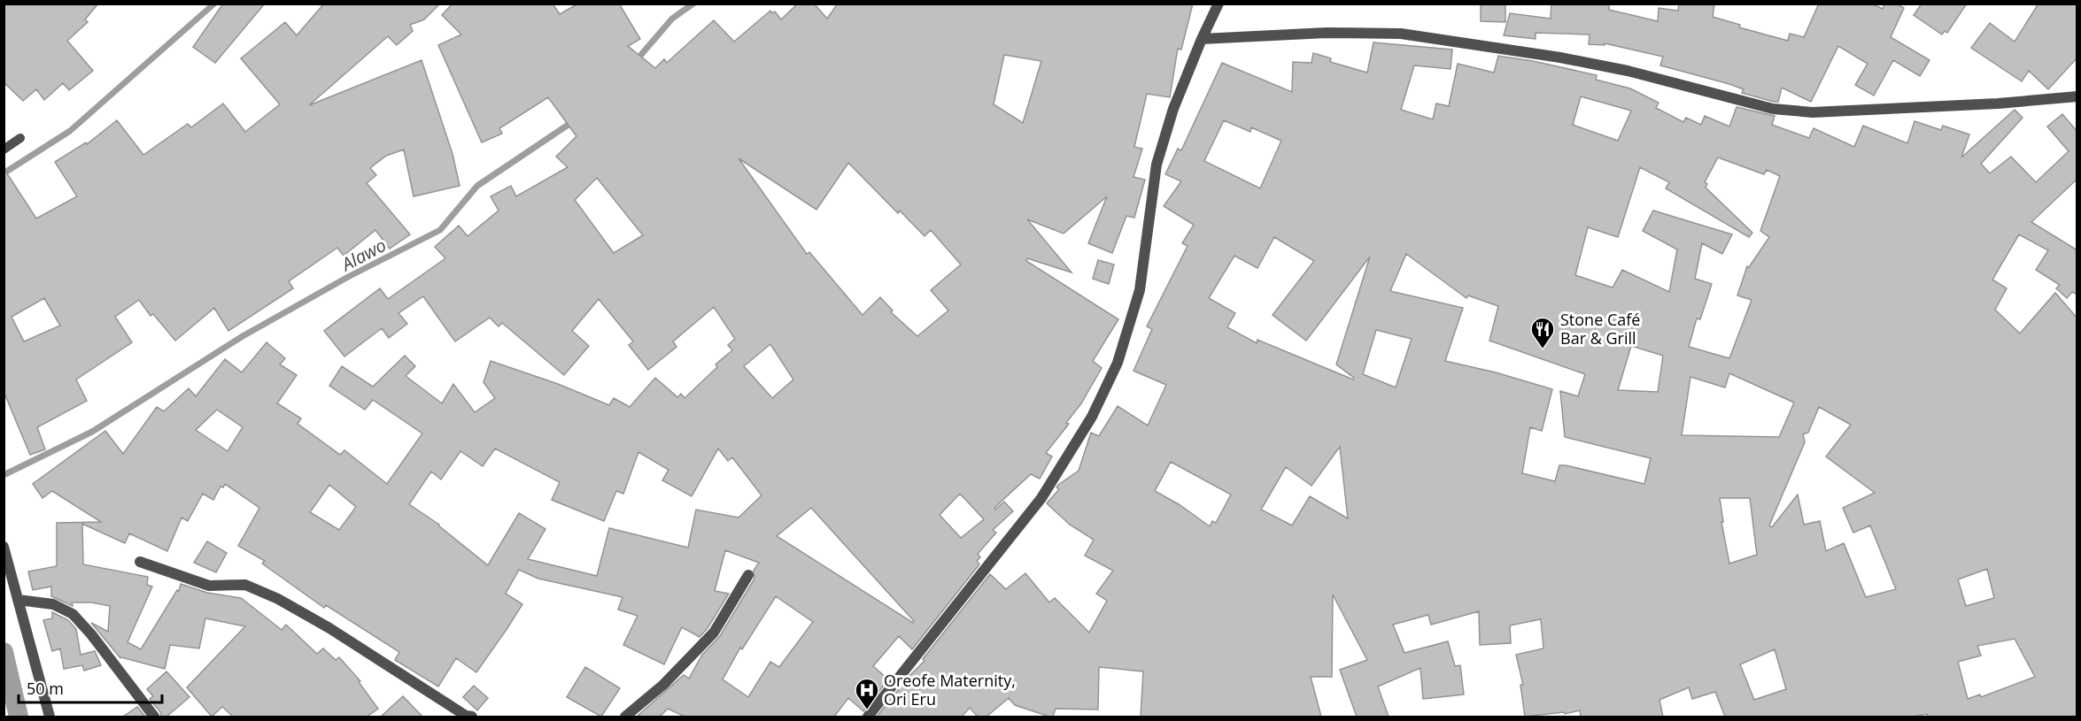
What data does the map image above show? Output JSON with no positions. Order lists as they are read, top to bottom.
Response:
{
  "water": ["Alawo"],
  "places": {
    "restaurant": ["Stone Café Bar & Grill"],
    "hospital": ["Oreofe Maternity, Ori Eru"]
  },
  "scale_bar": "50 m"
}
